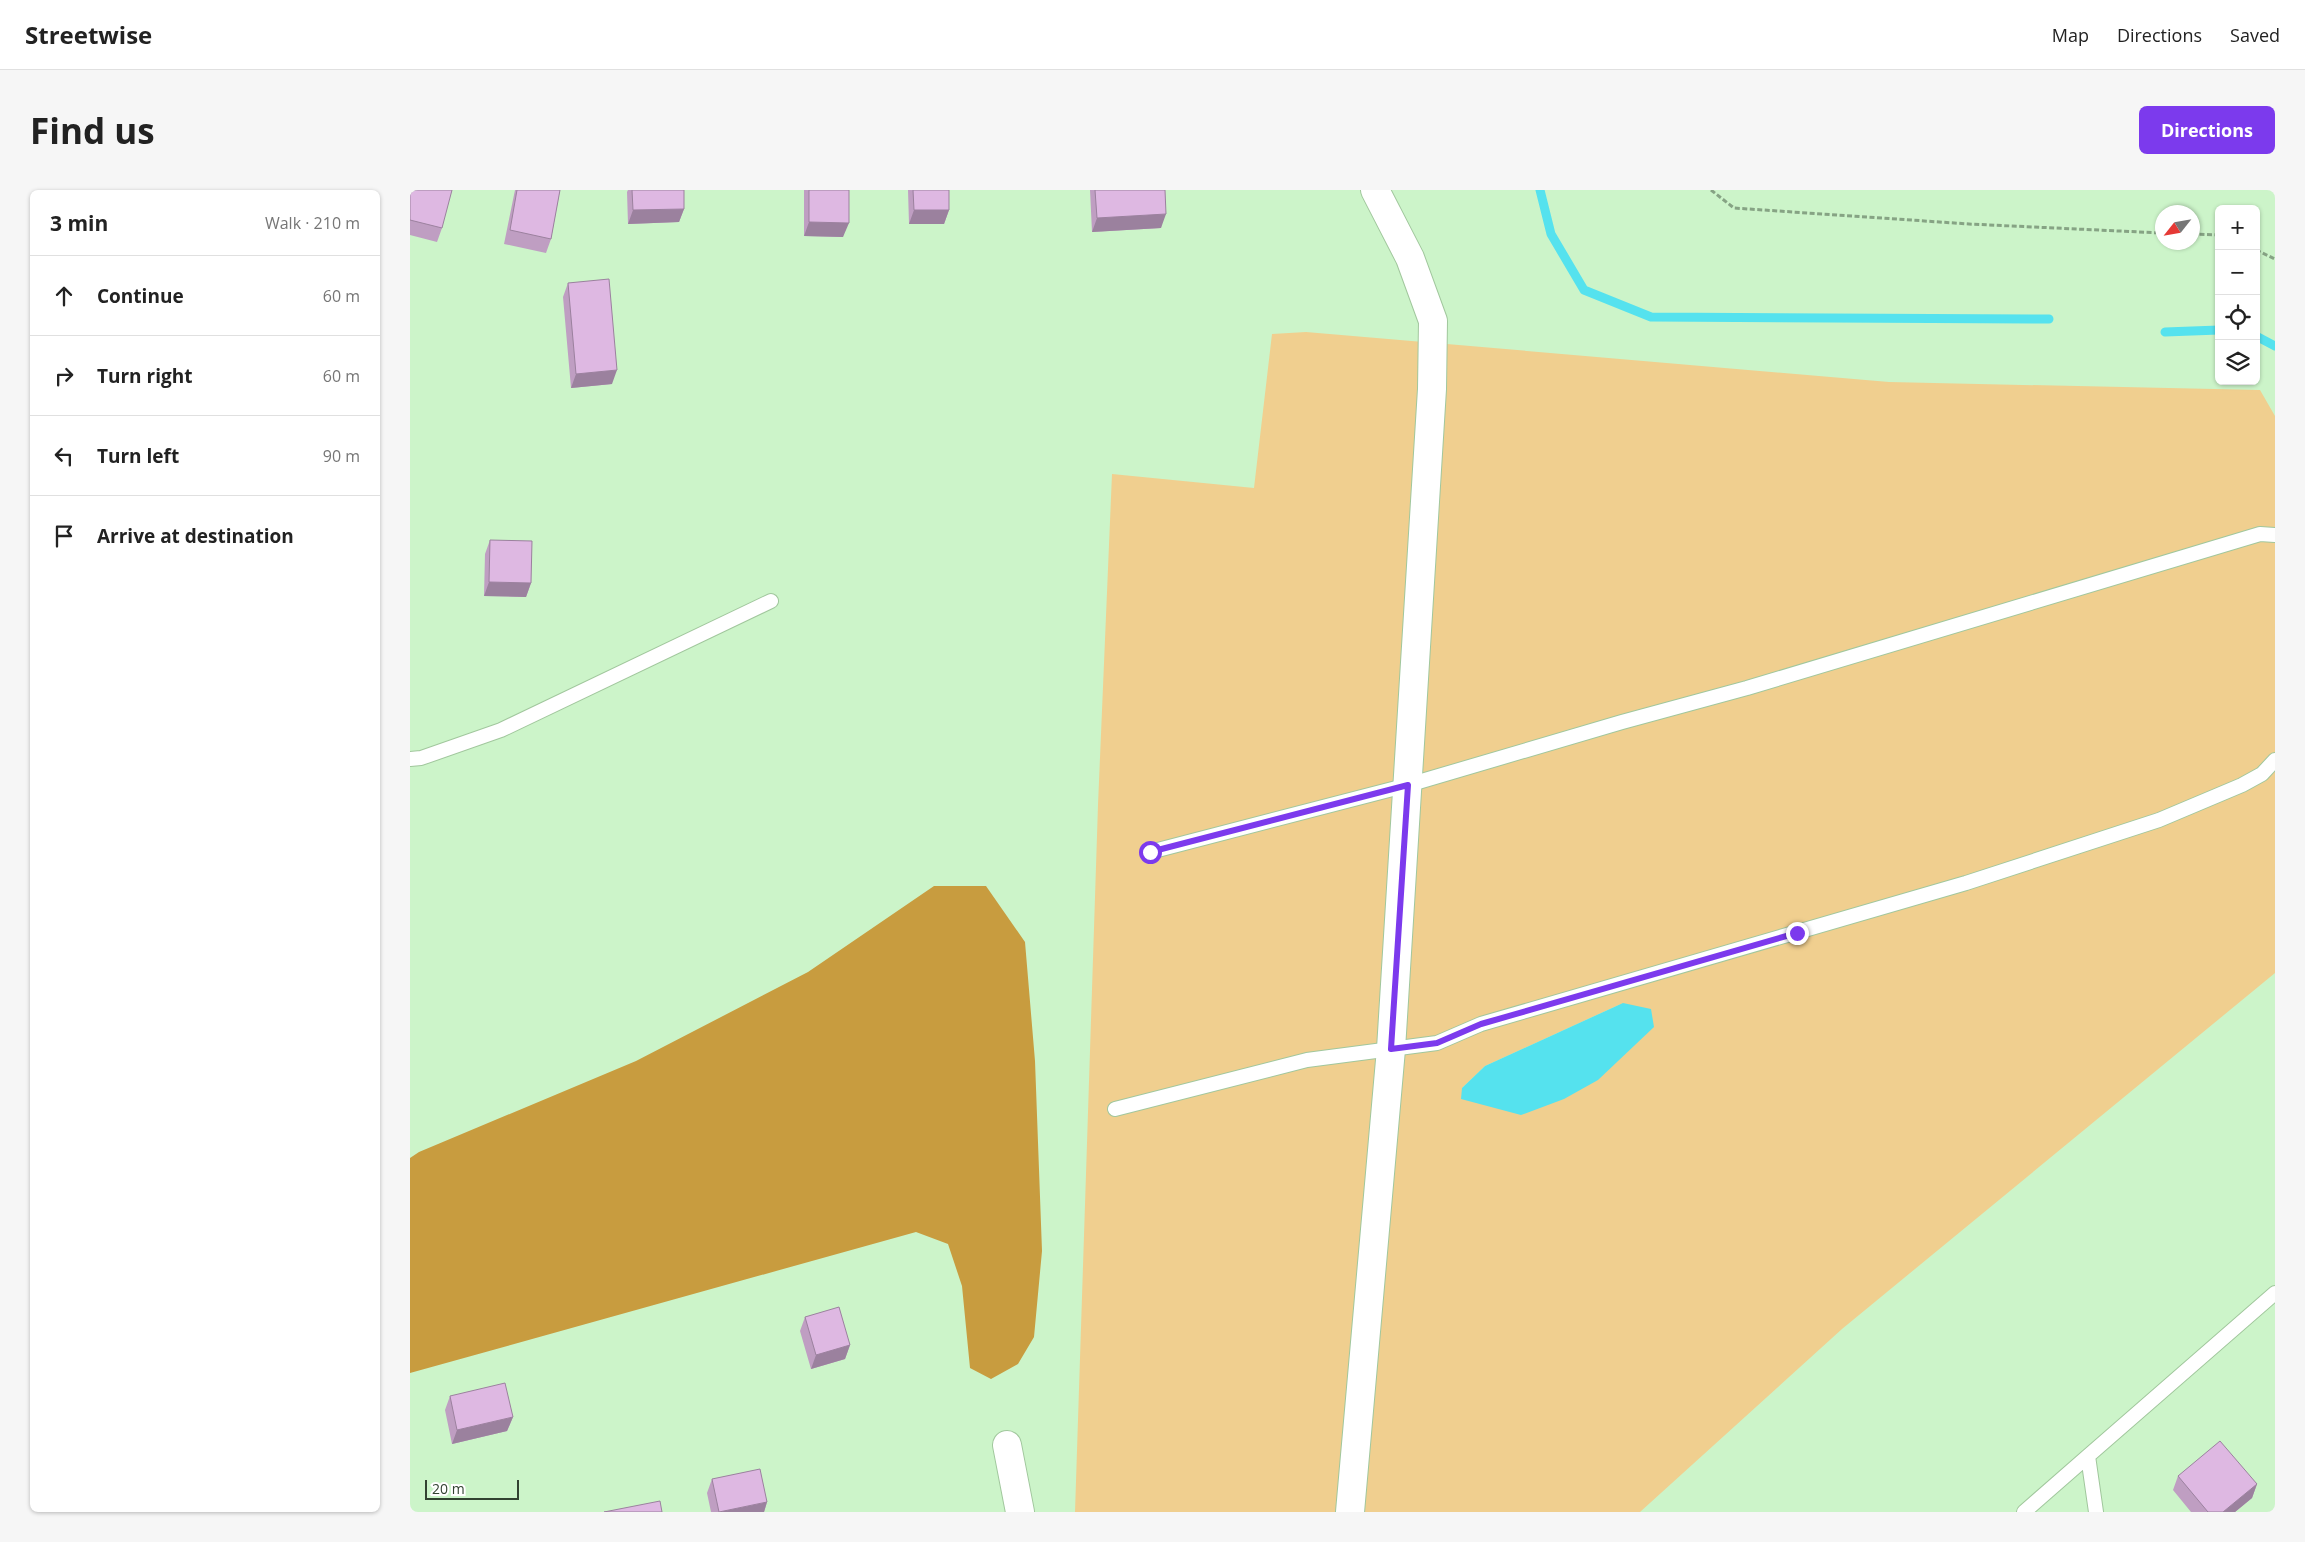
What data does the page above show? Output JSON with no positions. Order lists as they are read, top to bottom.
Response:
{
  "scale_bar": "20 m",
  "north": "bottom left",
  "page": {
    "header": "Streetwise",
    "nav": ["Map", "Directions", "Saved"],
    "buttons": "Directions",
    "title": "Find us",
    "heading": ["3 min", "Walk · 210 m"],
    "map_buttons": ["+", "−"],
    "list": [
      ["Continue", "60 m"],
      ["Turn right", "60 m"],
      ["Turn left", "90 m"],
      "Arrive at destination"
    ],
    "scale": "20 m"
  }
}
